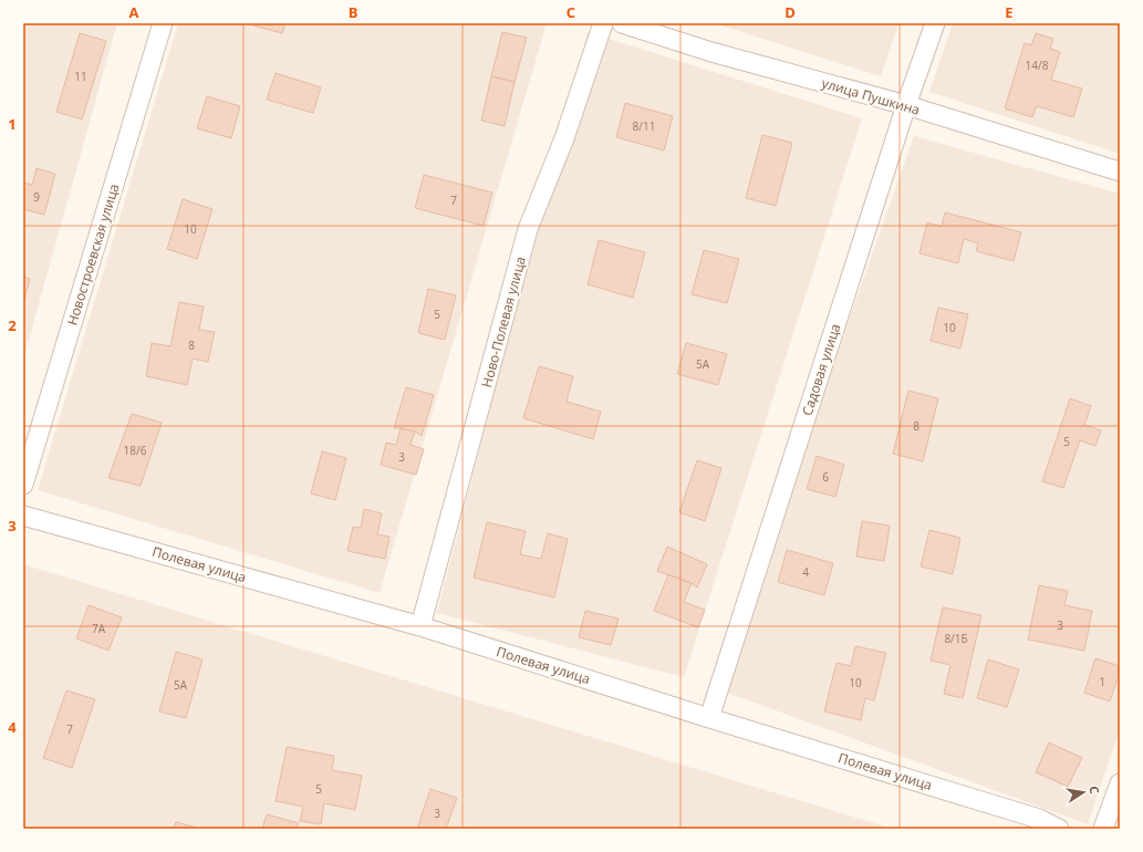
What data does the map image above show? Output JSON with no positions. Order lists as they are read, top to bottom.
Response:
{
  "streets": {
    "street": [
      "улица Пушкина",
      "Новостроевская улица",
      "Ново-Полевая улица",
      "Садовая улица",
      "Полевая улица"
    ]
  },
  "crossings": [
    ["улица Пушкина", "Садовая улица"],
    ["Ново-Полевая улица", "Полевая улица"],
    ["Садовая улица", "Полевая улица"]
  ],
  "house_numbers": [
    "14/8",
    "11",
    "8/11",
    "9",
    "7",
    "10",
    "5",
    "10",
    "8",
    "5А",
    "8",
    "5",
    "18/6",
    "3",
    "6",
    "4",
    "3",
    "7А",
    "8/1Б",
    "1",
    "10",
    "5А",
    "7",
    "5",
    "3"
  ],
  "north": "right",
  "grid": {
    "columns": [
      "A",
      "B",
      "C",
      "D",
      "E"
    ],
    "rows": [
      "1",
      "2",
      "3",
      "4"
    ]
  }
}
